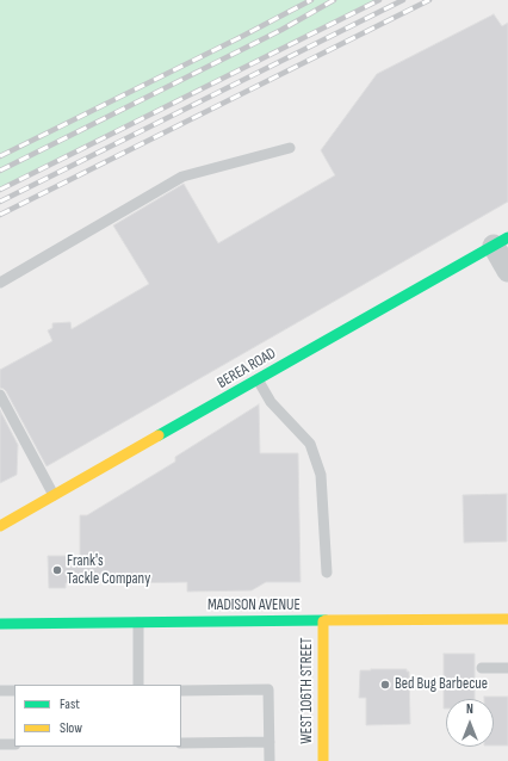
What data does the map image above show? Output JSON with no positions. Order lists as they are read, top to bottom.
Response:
{
  "streets": {
    "street": ["BEREA ROAD", "MADISON AVENUE", "WEST 106TH STREET"]
  },
  "crossings": [
    ["MADISON AVENUE", "WEST 106TH STREET"]
  ],
  "places": ["Frank's Tackle Company", "Bed Bug Barbecue"],
  "legend": ["Fast", "Slow"],
  "north": "top"
}
